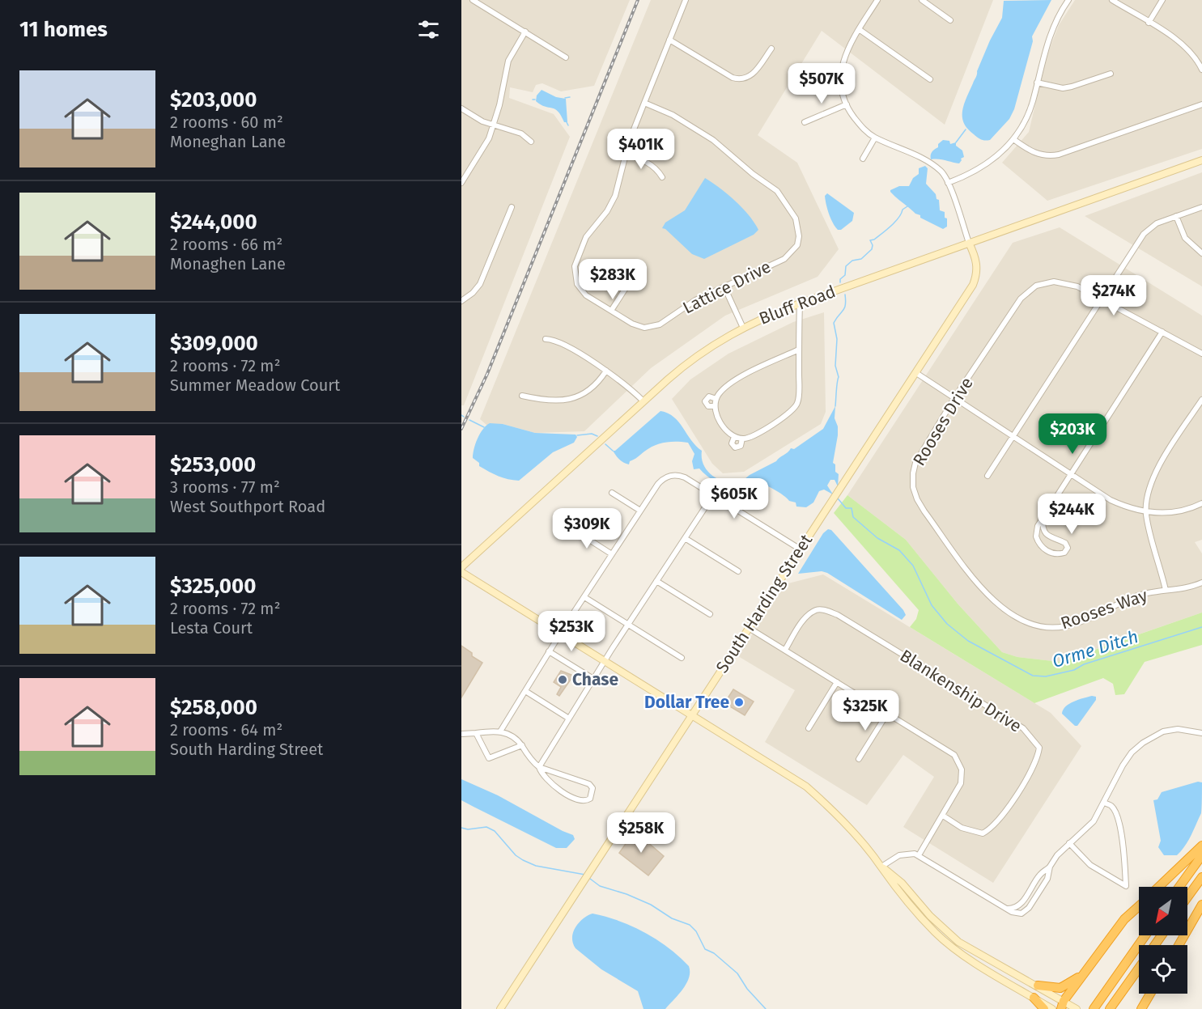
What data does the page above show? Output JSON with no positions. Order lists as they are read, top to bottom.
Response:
{
  "streets": {
    "main road": ["Bluff Road", "South Harding Street"],
    "street": [
      "Lattice Drive",
      "Rooses Drive",
      "Rooses Way",
      "Blankenship Drive"
    ]
  },
  "crossings": [
    ["Bluff Road", "South Harding Street"],
    ["Rooses Drive", "Rooses Way"]
  ],
  "water": ["Orme Ditch"],
  "places": ["Chase", "Dollar Tree"],
  "north": "bottom left",
  "page": {
    "heading": "11 homes",
    "list": [
      {
        "name": "$203,000",
        "note": "2 rooms · 60 m² · Moneghan Lane"
      },
      {
        "name": "$244,000",
        "note": "2 rooms · 66 m² · Monaghen Lane"
      },
      {
        "name": "$309,000",
        "note": "2 rooms · 72 m² · Summer Meadow Court"
      },
      {
        "name": "$253,000",
        "note": "3 rooms · 77 m² · West Southport Road"
      },
      {
        "name": "$325,000",
        "note": "2 rooms · 72 m² · Lesta Court"
      },
      {
        "name": "$258,000",
        "note": "2 rooms · 64 m² · South Harding Street"
      }
    ],
    "price": [
      "$507K",
      "$401K",
      "$283K",
      "$274K",
      "$203K",
      "$605K",
      "$244K",
      "$309K",
      "$253K",
      "$325K",
      "$258K"
    ]
  }
}
